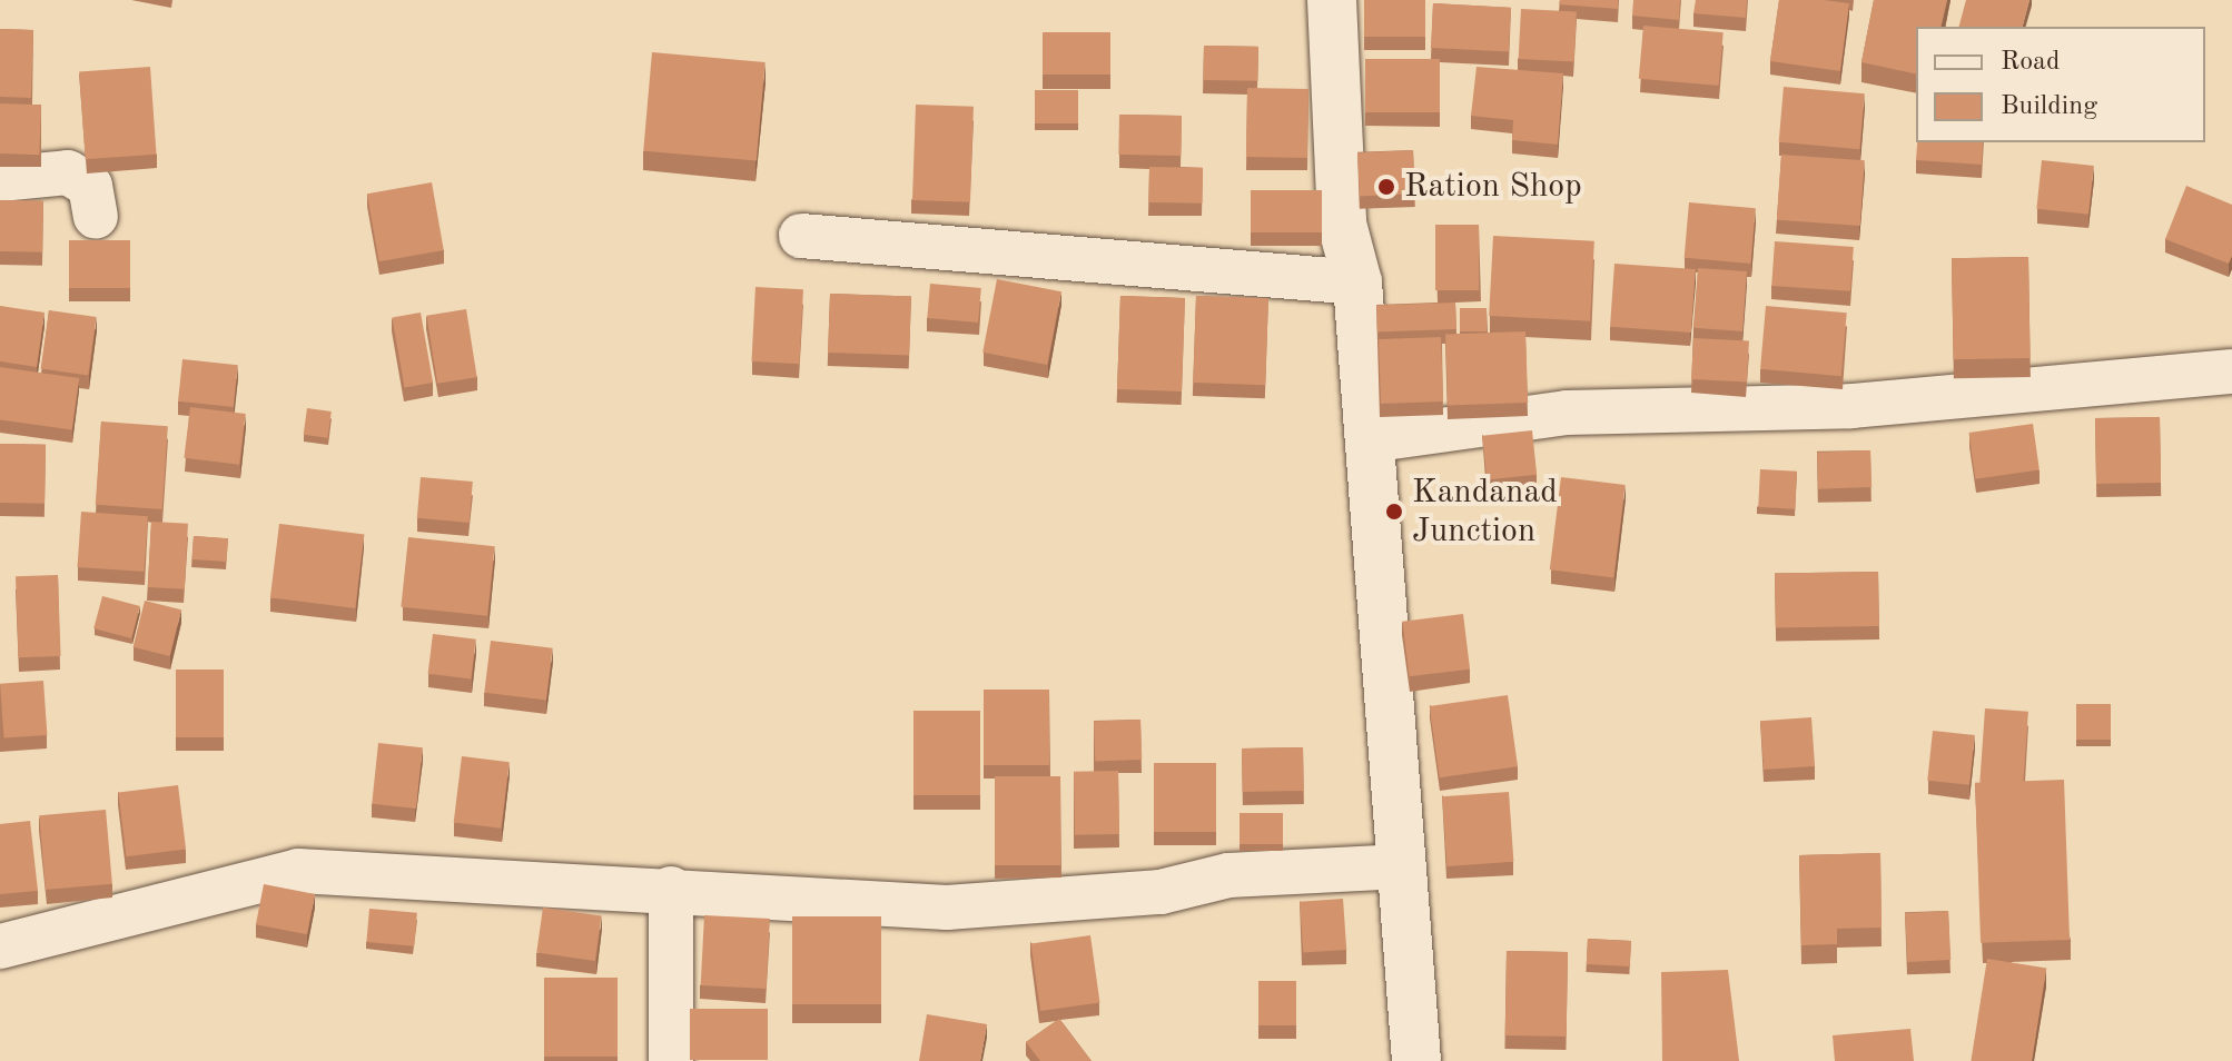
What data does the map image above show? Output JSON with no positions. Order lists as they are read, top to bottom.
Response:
{
  "places": ["Ration Shop", "Kandanad Junction"],
  "legend": ["Road", "Building"]
}
